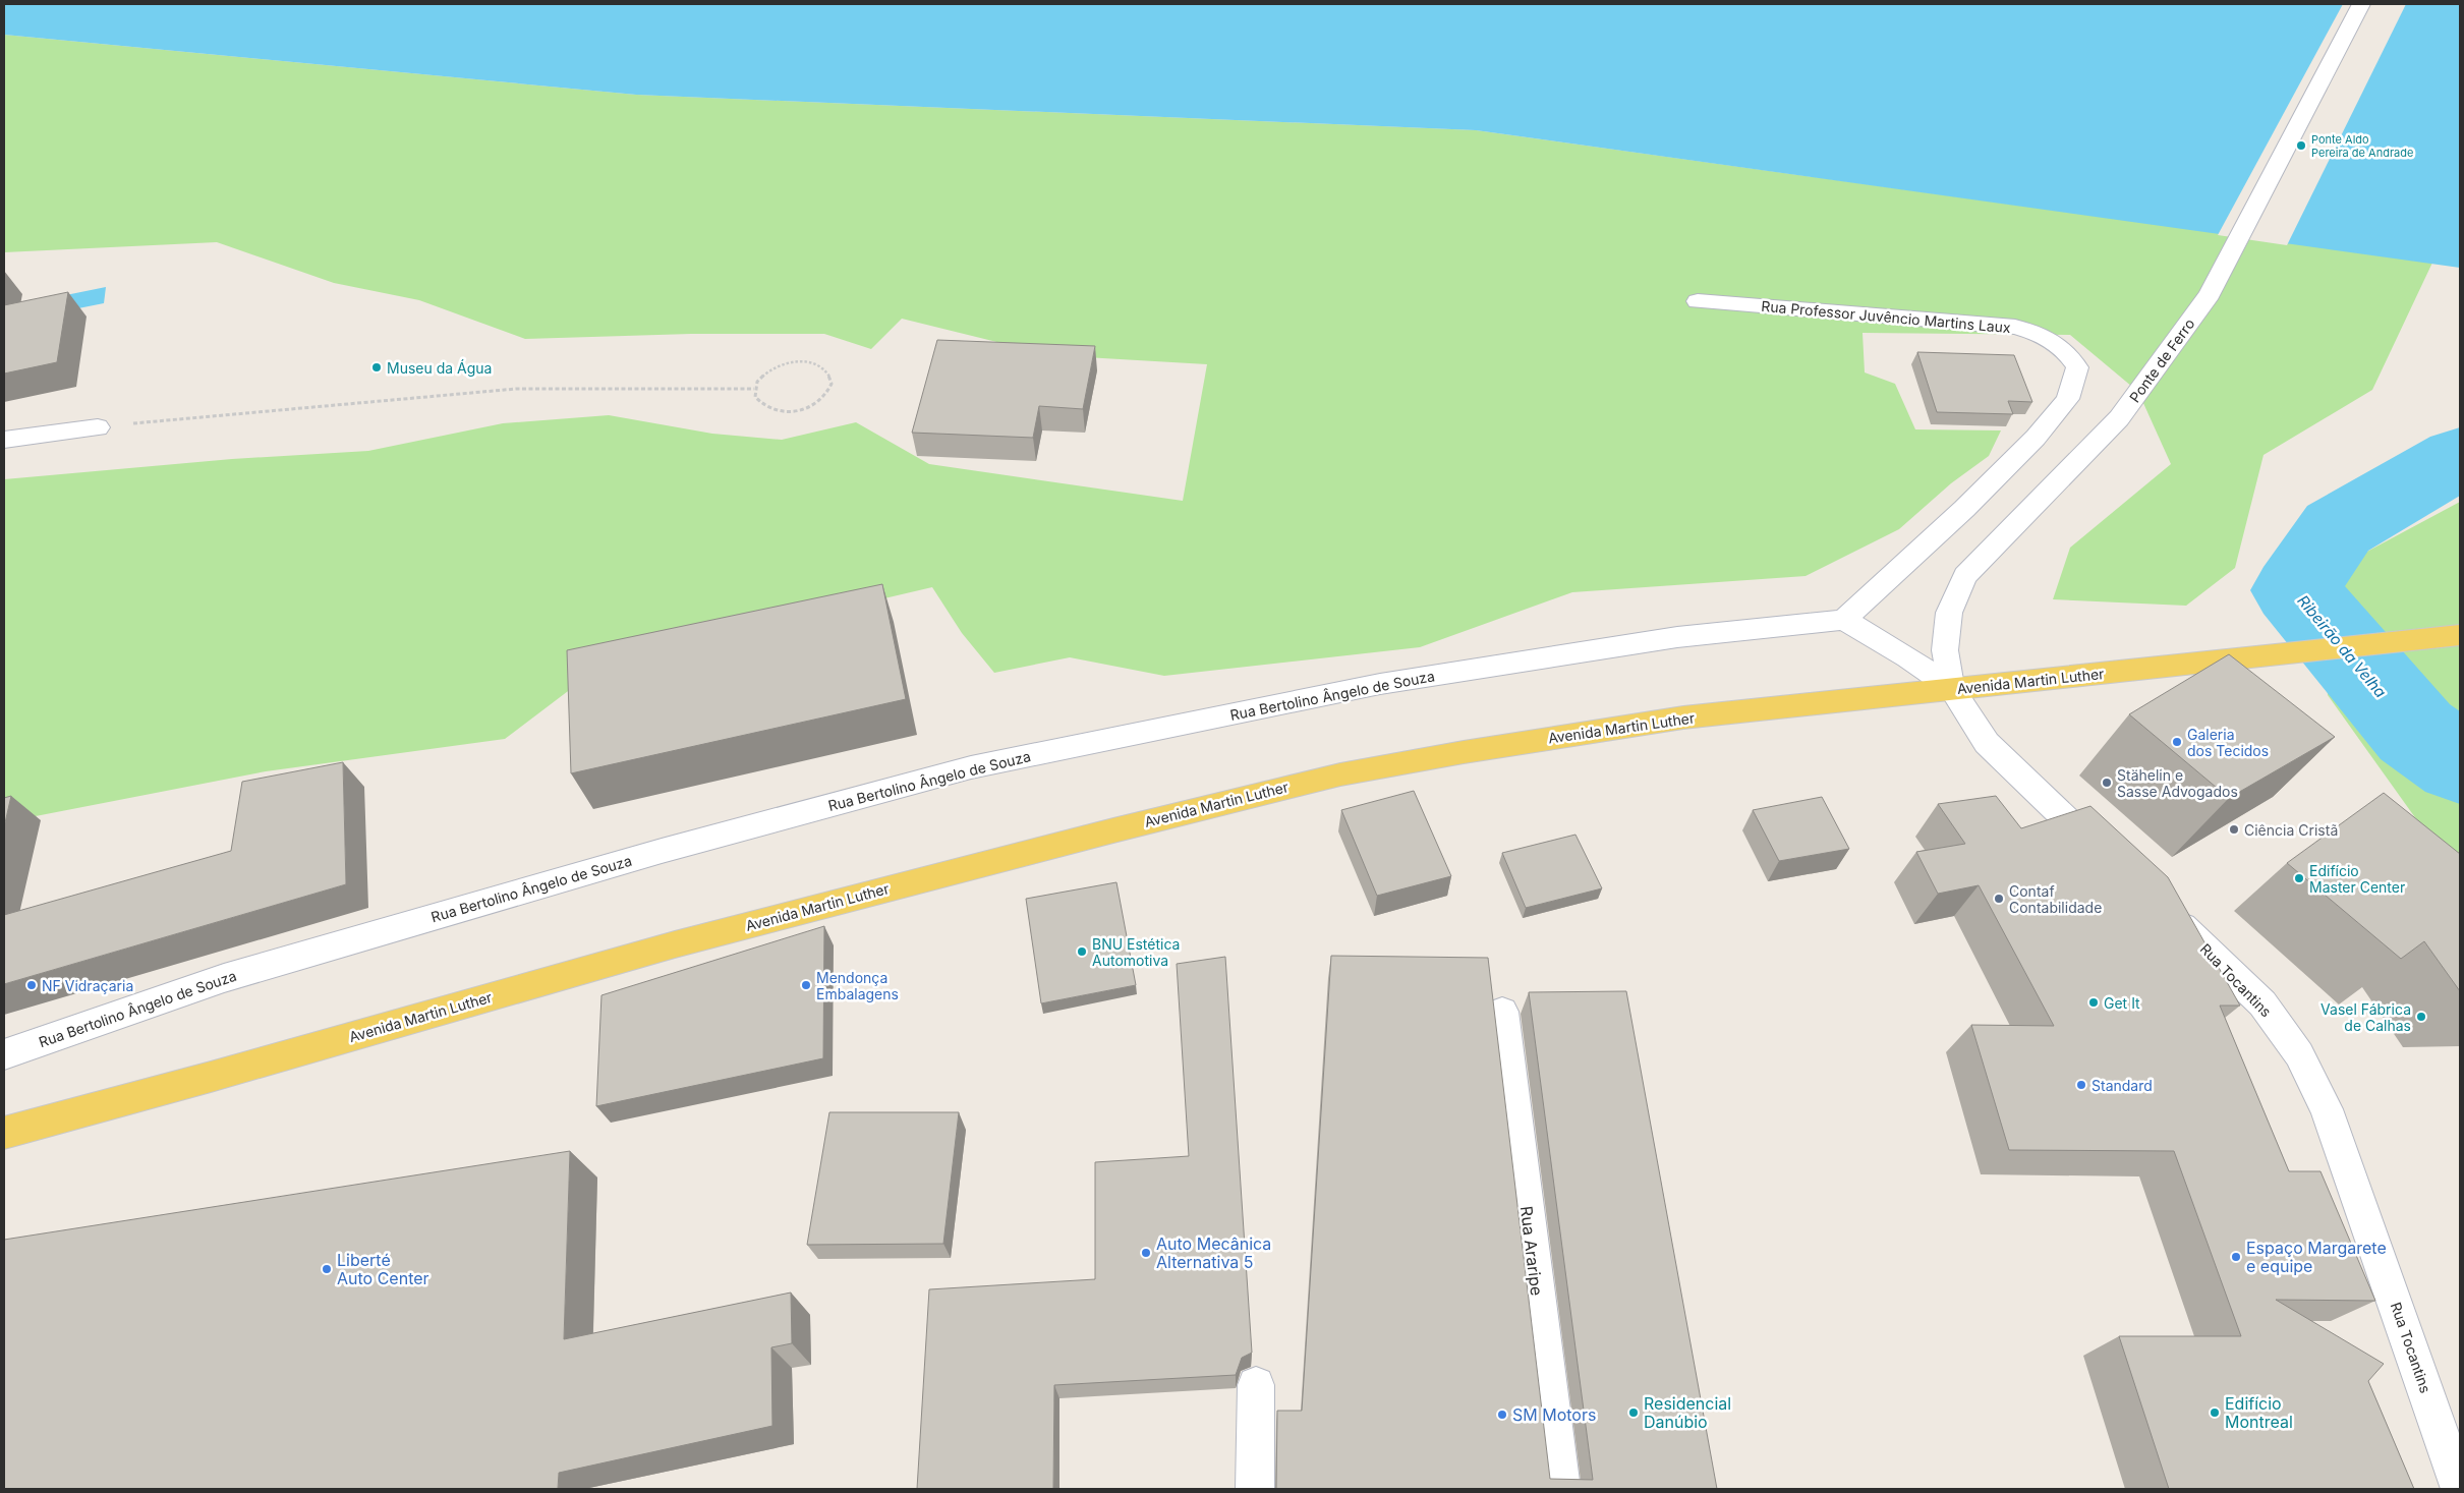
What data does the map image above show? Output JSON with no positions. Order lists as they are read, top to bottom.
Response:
{
  "streets": {
    "main road": ["Avenida Martin Luther"],
    "street": [
      "Rua Professor Juvêncio Martins Laux",
      "Ponte de Ferro",
      "Rua Bertolino Ângelo de Souza",
      "Rua Tocantins",
      "Rua Araripe"
    ]
  },
  "crossings": [
    ["Rua Professor Juvêncio Martins Laux", "Rua Bertolino Ângelo de Souza"],
    ["Ponte de Ferro", "Avenida Martin Luther"]
  ],
  "water": ["Ribeirão da Velha"],
  "places": [
    "Ponte Aldo Pereira de Andrade",
    "Museu da Água",
    "Galeria dos Tecidos",
    "Stähelin e Sasse Advogados",
    "Ciência Cristã",
    "Edifício Master Center",
    "Contaf Contabilidade",
    "BNU Estética Automotiva",
    "NF Vidraçaria",
    "Mendonça Embalagens",
    "Get It",
    "Vasel Fábrica de Calhas",
    "Standard",
    "Auto Mecânica Alternativa 5",
    "Espaço Margarete e equipe",
    "Liberté Auto Center",
    "Residencial Danúbio",
    "Edifício Montreal",
    "SM Motors"
  ]
}
